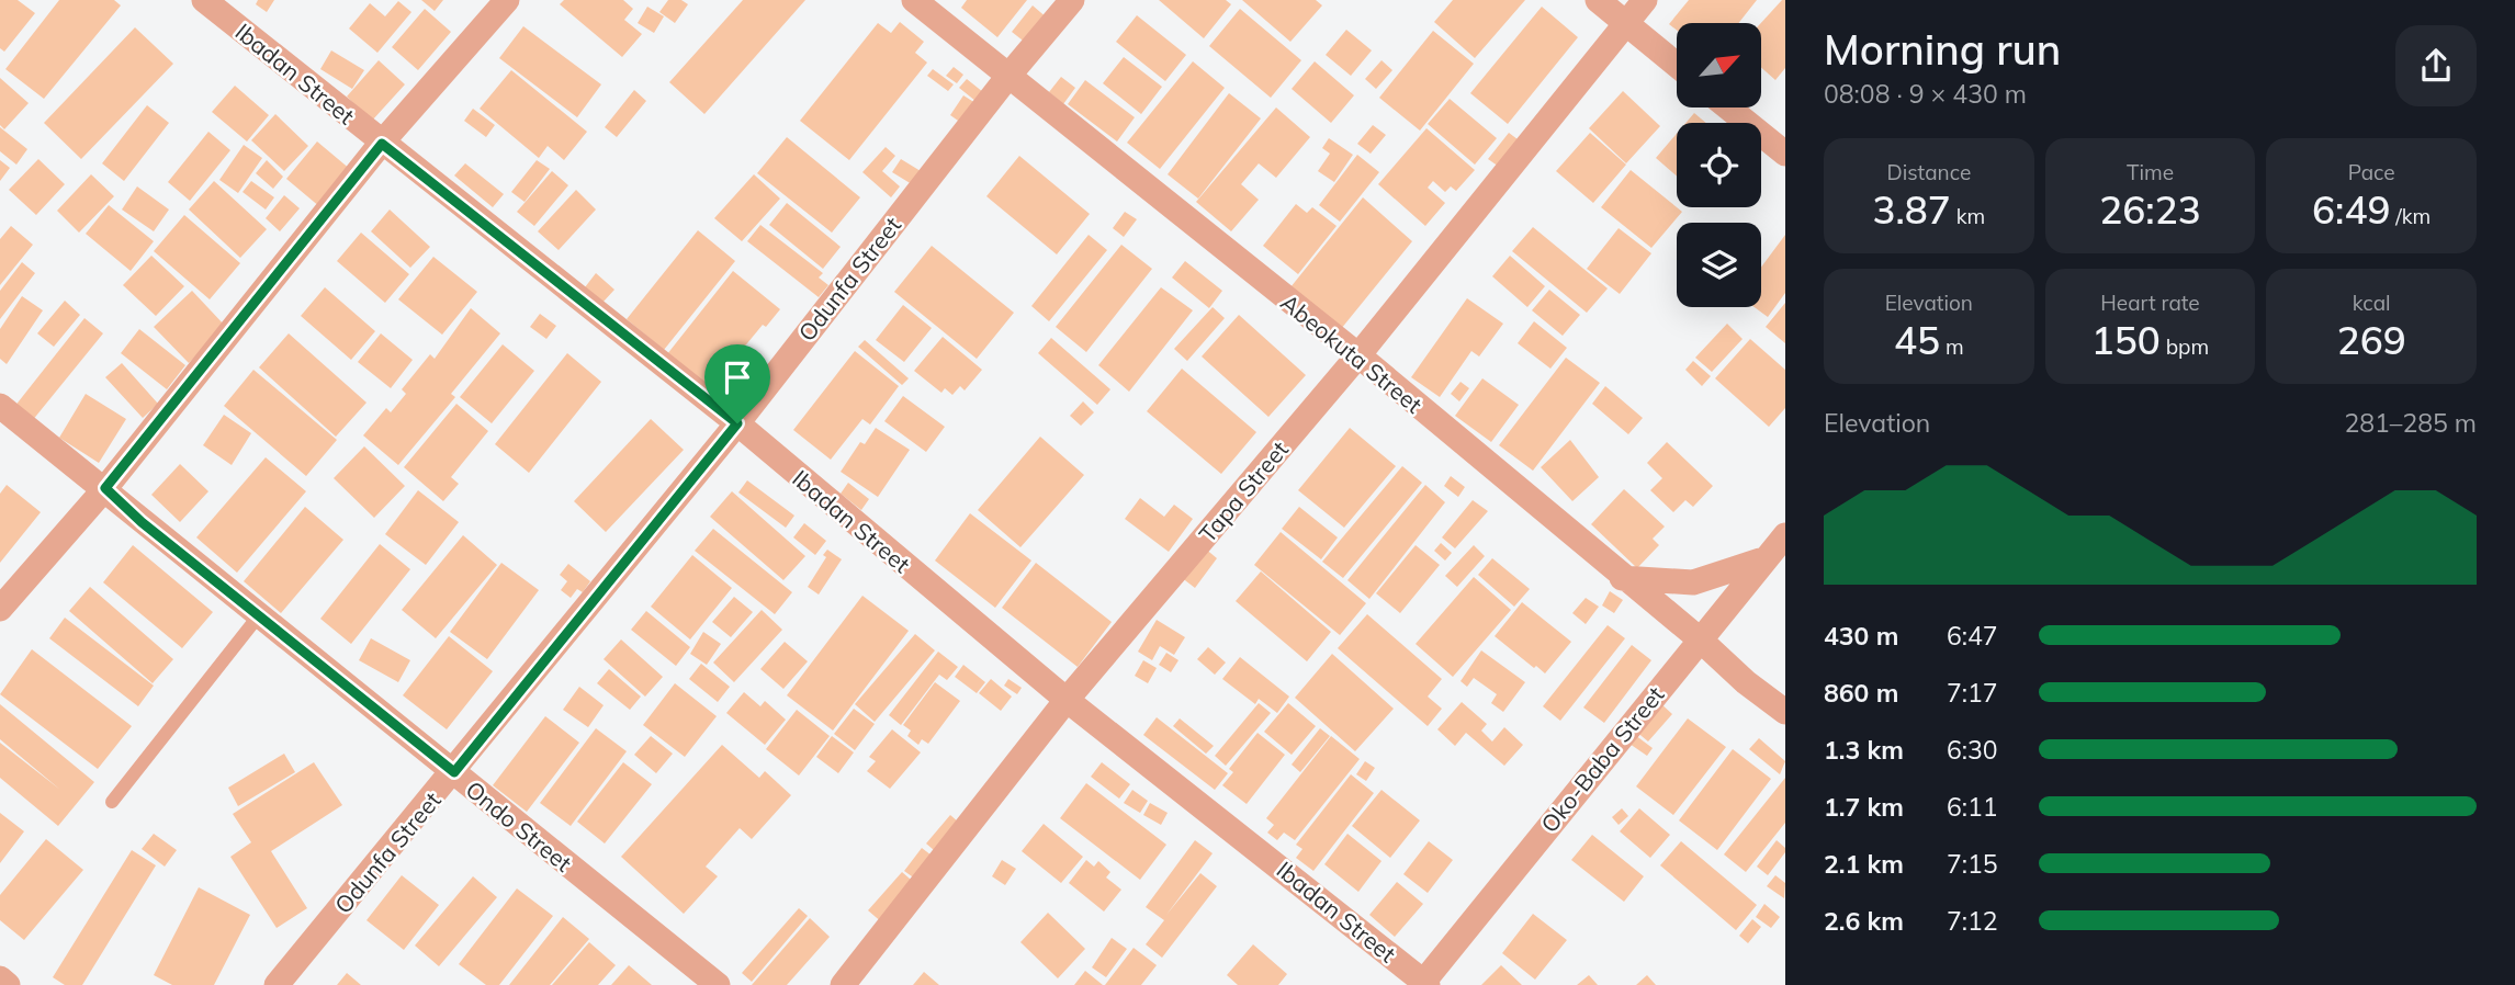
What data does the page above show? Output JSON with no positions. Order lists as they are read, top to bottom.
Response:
{
  "streets": {
    "street": [
      "Ibadan Street",
      "Odunfa Street",
      "Abeokuta Street",
      "Tapa Street",
      "Oko-Baba Street",
      "Ondo Street"
    ]
  },
  "crossings": [
    ["Ibadan Street", "Odunfa Street"],
    ["Ibadan Street", "Tapa Street"],
    ["Ibadan Street", "Oko-Baba Street"],
    ["Odunfa Street", "Abeokuta Street"],
    ["Odunfa Street", "Ondo Street"],
    ["Abeokuta Street", "Tapa Street"],
    ["Abeokuta Street", "Oko-Baba Street"]
  ],
  "north": "top right",
  "page": {
    "heading": ["Morning run", "08:08 · 9 × 430 m"],
    "stats": [
      ["Distance", "3.87 km"],
      ["Time", "26:23"],
      ["Pace", "6:49 /km"],
      ["Elevation", "45 m"],
      ["Heart rate", "150 bpm"],
      ["kcal", "269"]
    ],
    "chart": ["Elevation", "281–285 m"],
    "list": [
      {
        "name": "430 m",
        "note": "6:47"
      },
      {
        "name": "860 m",
        "note": "7:17"
      },
      {
        "name": "1.3 km",
        "note": "6:30"
      },
      {
        "name": "1.7 km",
        "note": "6:11"
      },
      {
        "name": "2.1 km",
        "note": "7:15"
      },
      {
        "name": "2.6 km",
        "note": "7:12"
      }
    ]
  }
}
